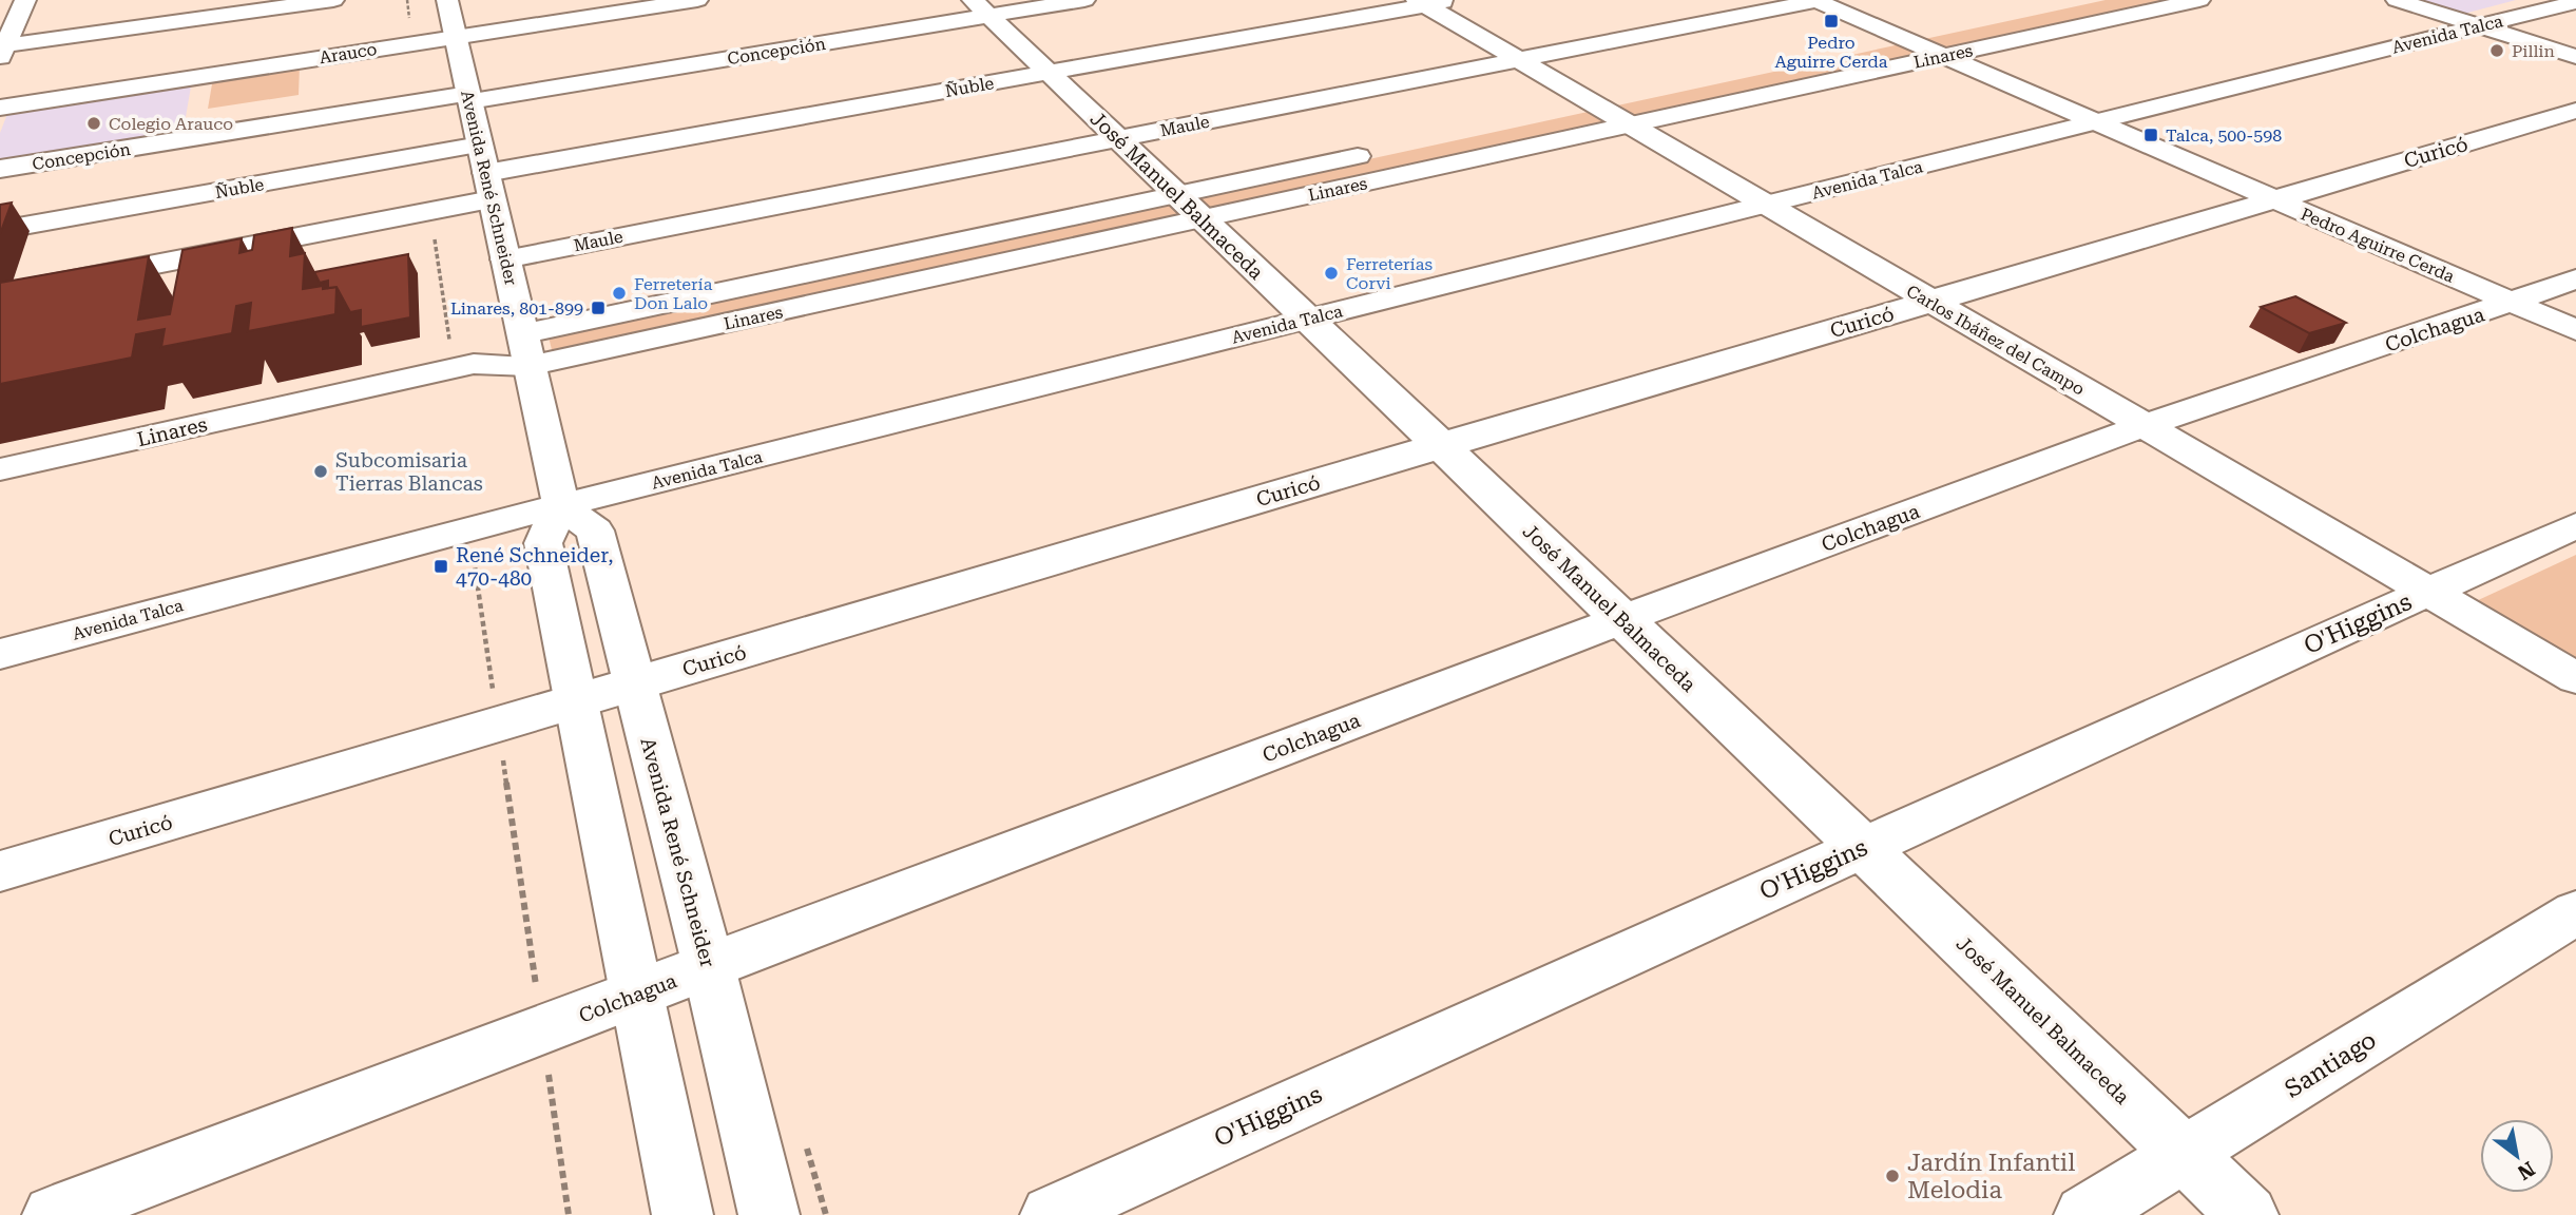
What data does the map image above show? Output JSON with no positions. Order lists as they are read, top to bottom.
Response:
{
  "streets": {
    "street": [
      "Avenida Talca",
      "Concepción",
      "Arauco",
      "Linares",
      "Ñuble",
      "Maule",
      "Curicó",
      "Avenida René Schneider",
      "José Manuel Balmaceda",
      "Pedro Aguirre Cerda",
      "Colchagua",
      "Carlos Ibáñez del Campo",
      "O'Higgins",
      "Santiago"
    ]
  },
  "crossings": [
    ["Avenida Talca", "Avenida René Schneider"],
    ["Avenida Talca", "José Manuel Balmaceda"],
    ["Avenida Talca", "Pedro Aguirre Cerda"],
    ["Avenida Talca", "Carlos Ibáñez del Campo"],
    ["Concepción", "Avenida René Schneider"],
    ["Concepción", "José Manuel Balmaceda"],
    ["Arauco", "Avenida René Schneider"],
    ["Linares", "Avenida René Schneider"],
    ["Linares", "José Manuel Balmaceda"],
    ["Linares", "Pedro Aguirre Cerda"],
    ["Linares", "Carlos Ibáñez del Campo"],
    ["Ñuble", "Avenida René Schneider"],
    ["Ñuble", "José Manuel Balmaceda"],
    ["Maule", "Avenida René Schneider"],
    ["Maule", "José Manuel Balmaceda"],
    ["Curicó", "Avenida René Schneider"],
    ["Curicó", "José Manuel Balmaceda"],
    ["Curicó", "Pedro Aguirre Cerda"],
    ["Curicó", "Carlos Ibáñez del Campo"],
    ["Avenida René Schneider", "Colchagua"],
    ["José Manuel Balmaceda", "Colchagua"],
    ["José Manuel Balmaceda", "O'Higgins"],
    ["José Manuel Balmaceda", "Santiago"],
    ["Pedro Aguirre Cerda", "Colchagua"],
    ["Colchagua", "Carlos Ibáñez del Campo"],
    ["Carlos Ibáñez del Campo", "O'Higgins"]
  ],
  "places": {
    "transit": [
      "Pedro Aguirre Cerda",
      "Talca, 500-598",
      "Linares, 801-899",
      "René Schneider, 470-480"
    ],
    "other": [
      "Pillin",
      "Colegio Arauco",
      "Ferreterías Corvi",
      "Ferretería Don Lalo",
      "Subcomisaria Tierras Blancas",
      "Jardín Infantil Melodia"
    ]
  },
  "north": "bottom right"
}
